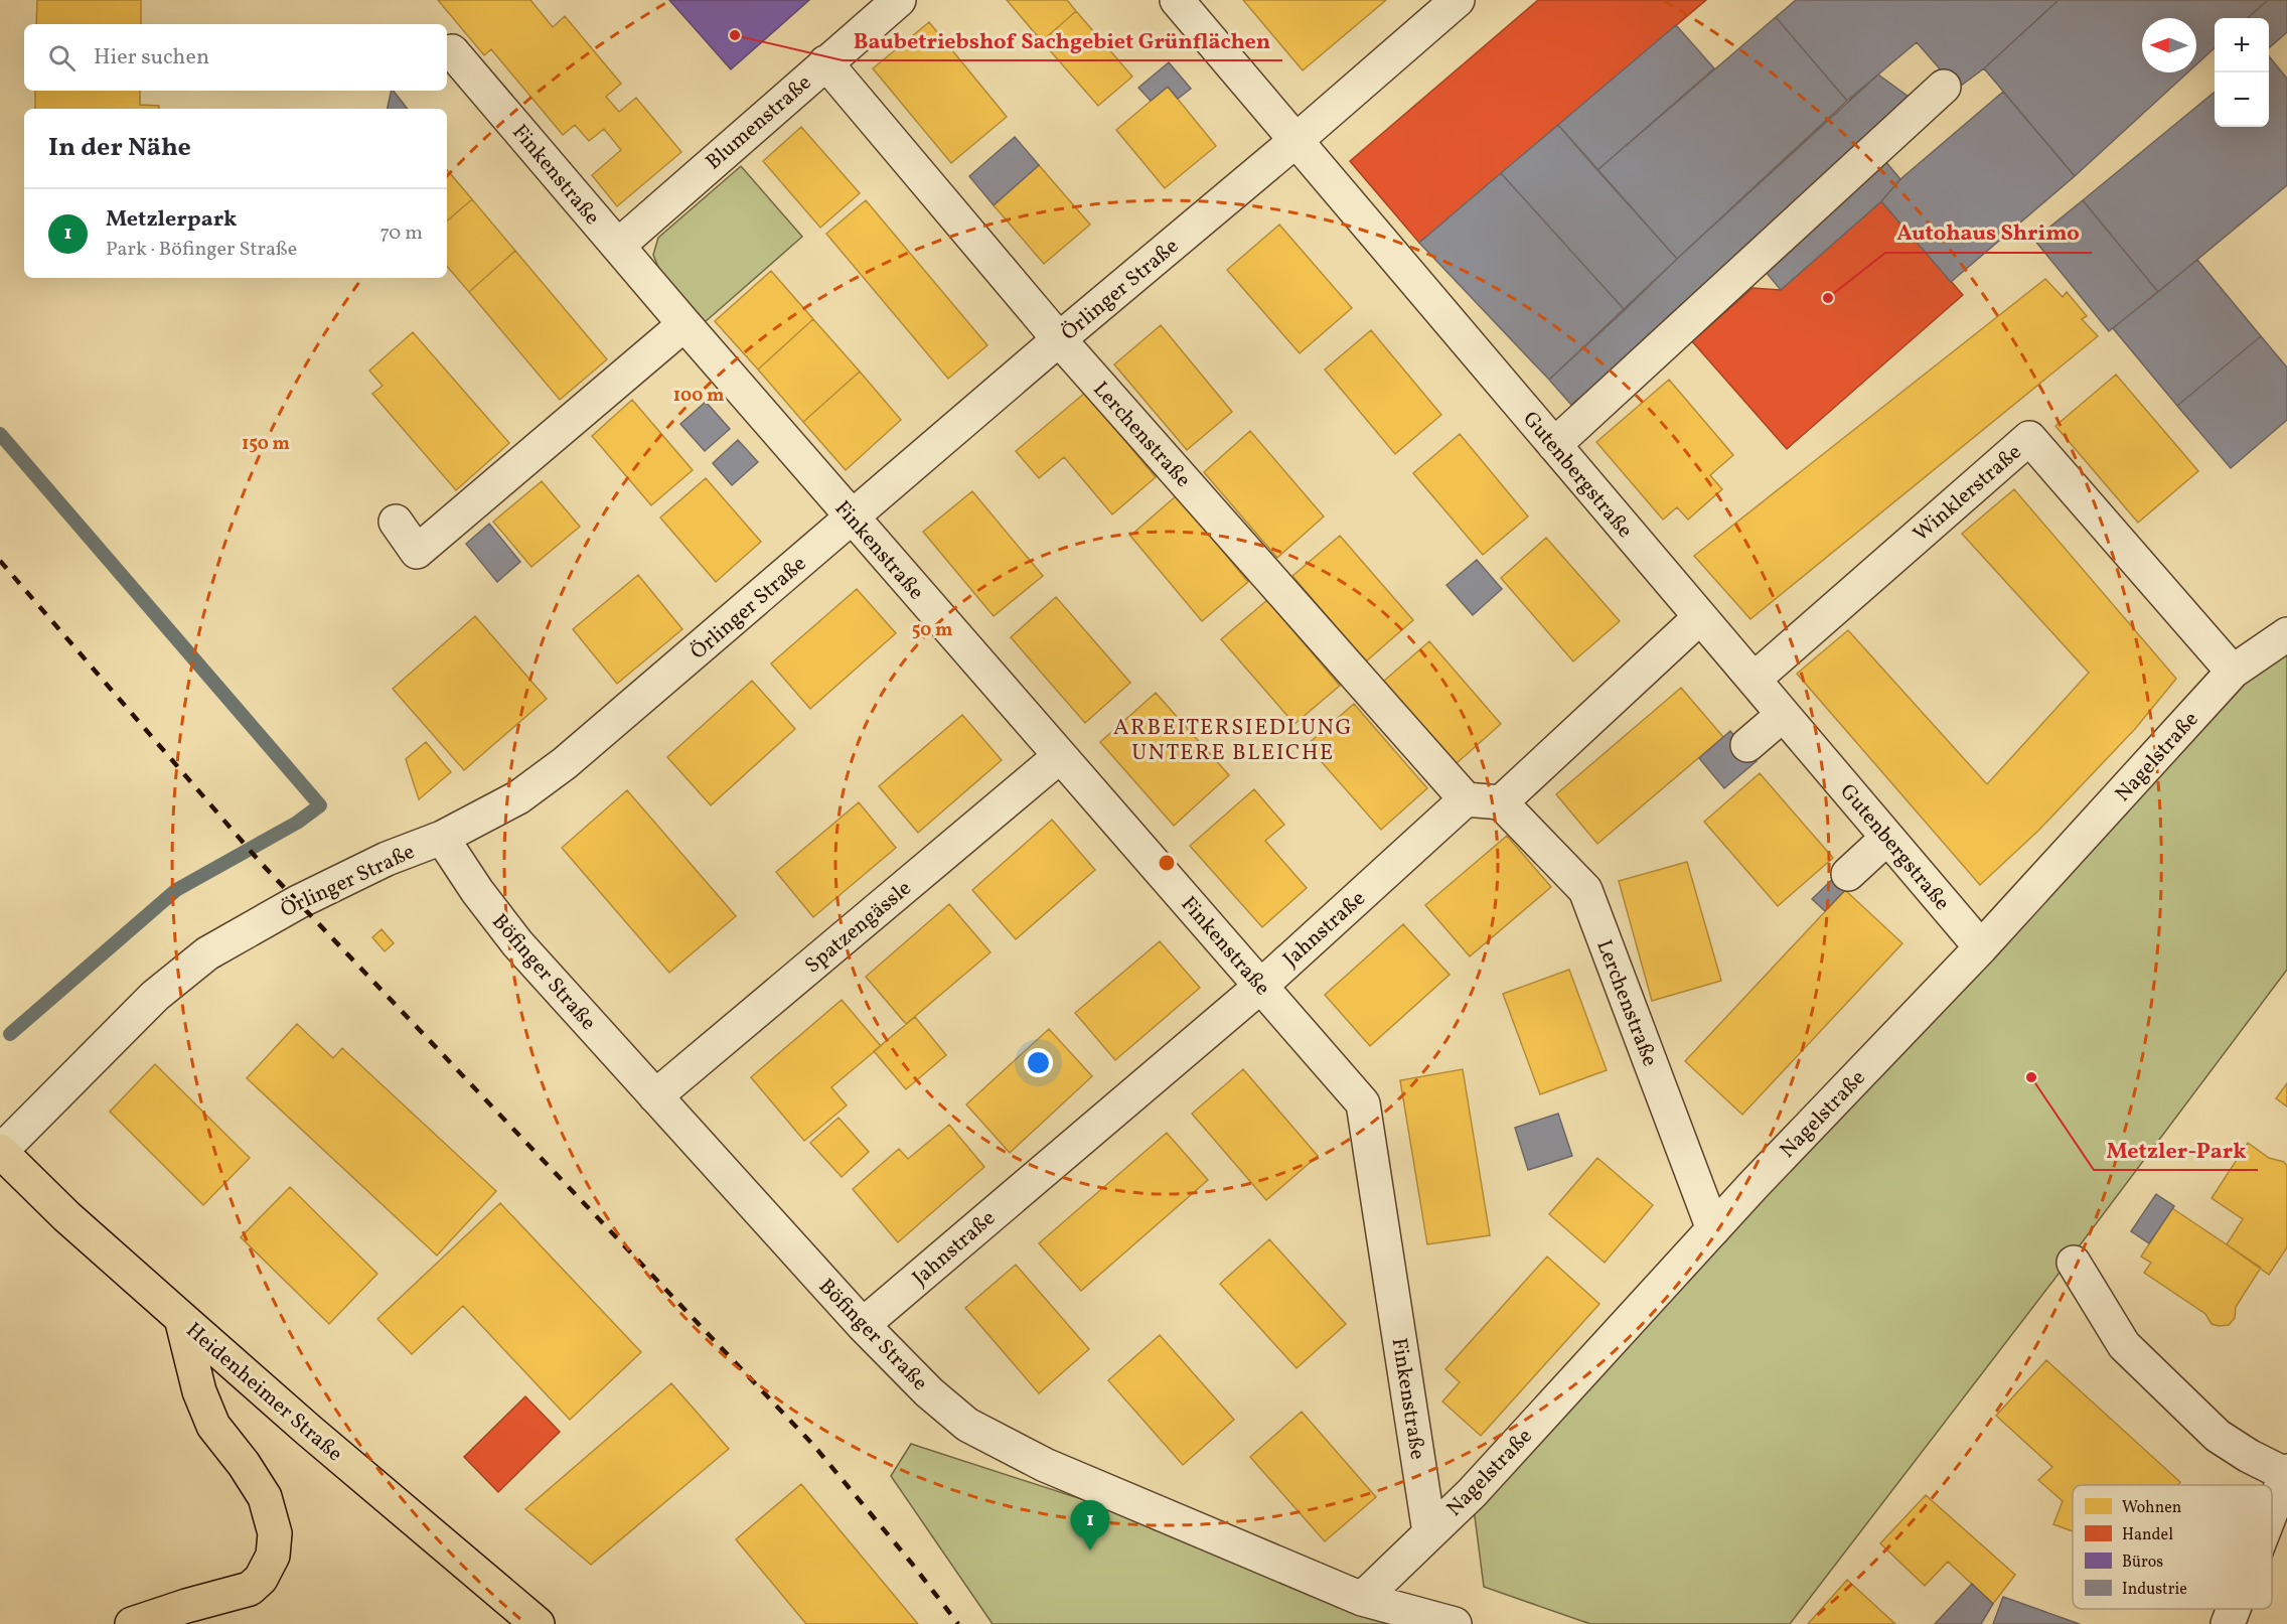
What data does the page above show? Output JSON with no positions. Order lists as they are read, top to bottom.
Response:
{
  "streets": {
    "main road": ["Heidenheimer Straße"],
    "street": [
      "Blumenstraße",
      "Finkenstraße",
      "Örlinger Straße",
      "Lerchenstraße",
      "Gutenbergstraße",
      "Winklerstraße",
      "Nagelstraße",
      "Spatzengässle",
      "Jahnstraße",
      "Böfinger Straße"
    ]
  },
  "crossings": [
    ["Blumenstraße", "Finkenstraße"],
    ["Blumenstraße", "Lerchenstraße"],
    ["Finkenstraße", "Örlinger Straße"],
    ["Finkenstraße", "Nagelstraße"],
    ["Finkenstraße", "Spatzengässle"],
    ["Finkenstraße", "Jahnstraße"],
    ["Örlinger Straße", "Lerchenstraße"],
    ["Örlinger Straße", "Gutenbergstraße"],
    ["Örlinger Straße", "Böfinger Straße"],
    ["Örlinger Straße", "Heidenheimer Straße"],
    ["Lerchenstraße", "Nagelstraße"],
    ["Lerchenstraße", "Jahnstraße"],
    ["Gutenbergstraße", "Winklerstraße"],
    ["Gutenbergstraße", "Nagelstraße"],
    ["Winklerstraße", "Nagelstraße"],
    ["Nagelstraße", "Böfinger Straße"],
    ["Spatzengässle", "Böfinger Straße"],
    ["Jahnstraße", "Böfinger Straße"]
  ],
  "districts": ["ARBEITERSIEDLUNG UNTERE BLEICHE"],
  "places": ["Baubetriebshof Sachgebiet Grünflächen", "Autohaus Shrimo", "Metzler-Park"],
  "legend": [
    "Wohnen",
    "Handel",
    "Büros",
    "Industrie"
  ],
  "north": "left",
  "page": {
    "map_buttons": ["+", "−"],
    "search": "Hier suchen",
    "heading": "In der Nähe",
    "list": [
      {
        "mark": "1",
        "name": "Metzlerpark",
        "note": "Park · Böfinger Straße",
        "value": "70 m"
      }
    ],
    "pins": "1"
  },
  "rings": ["100 m", "150 m", "50 m"]
}
